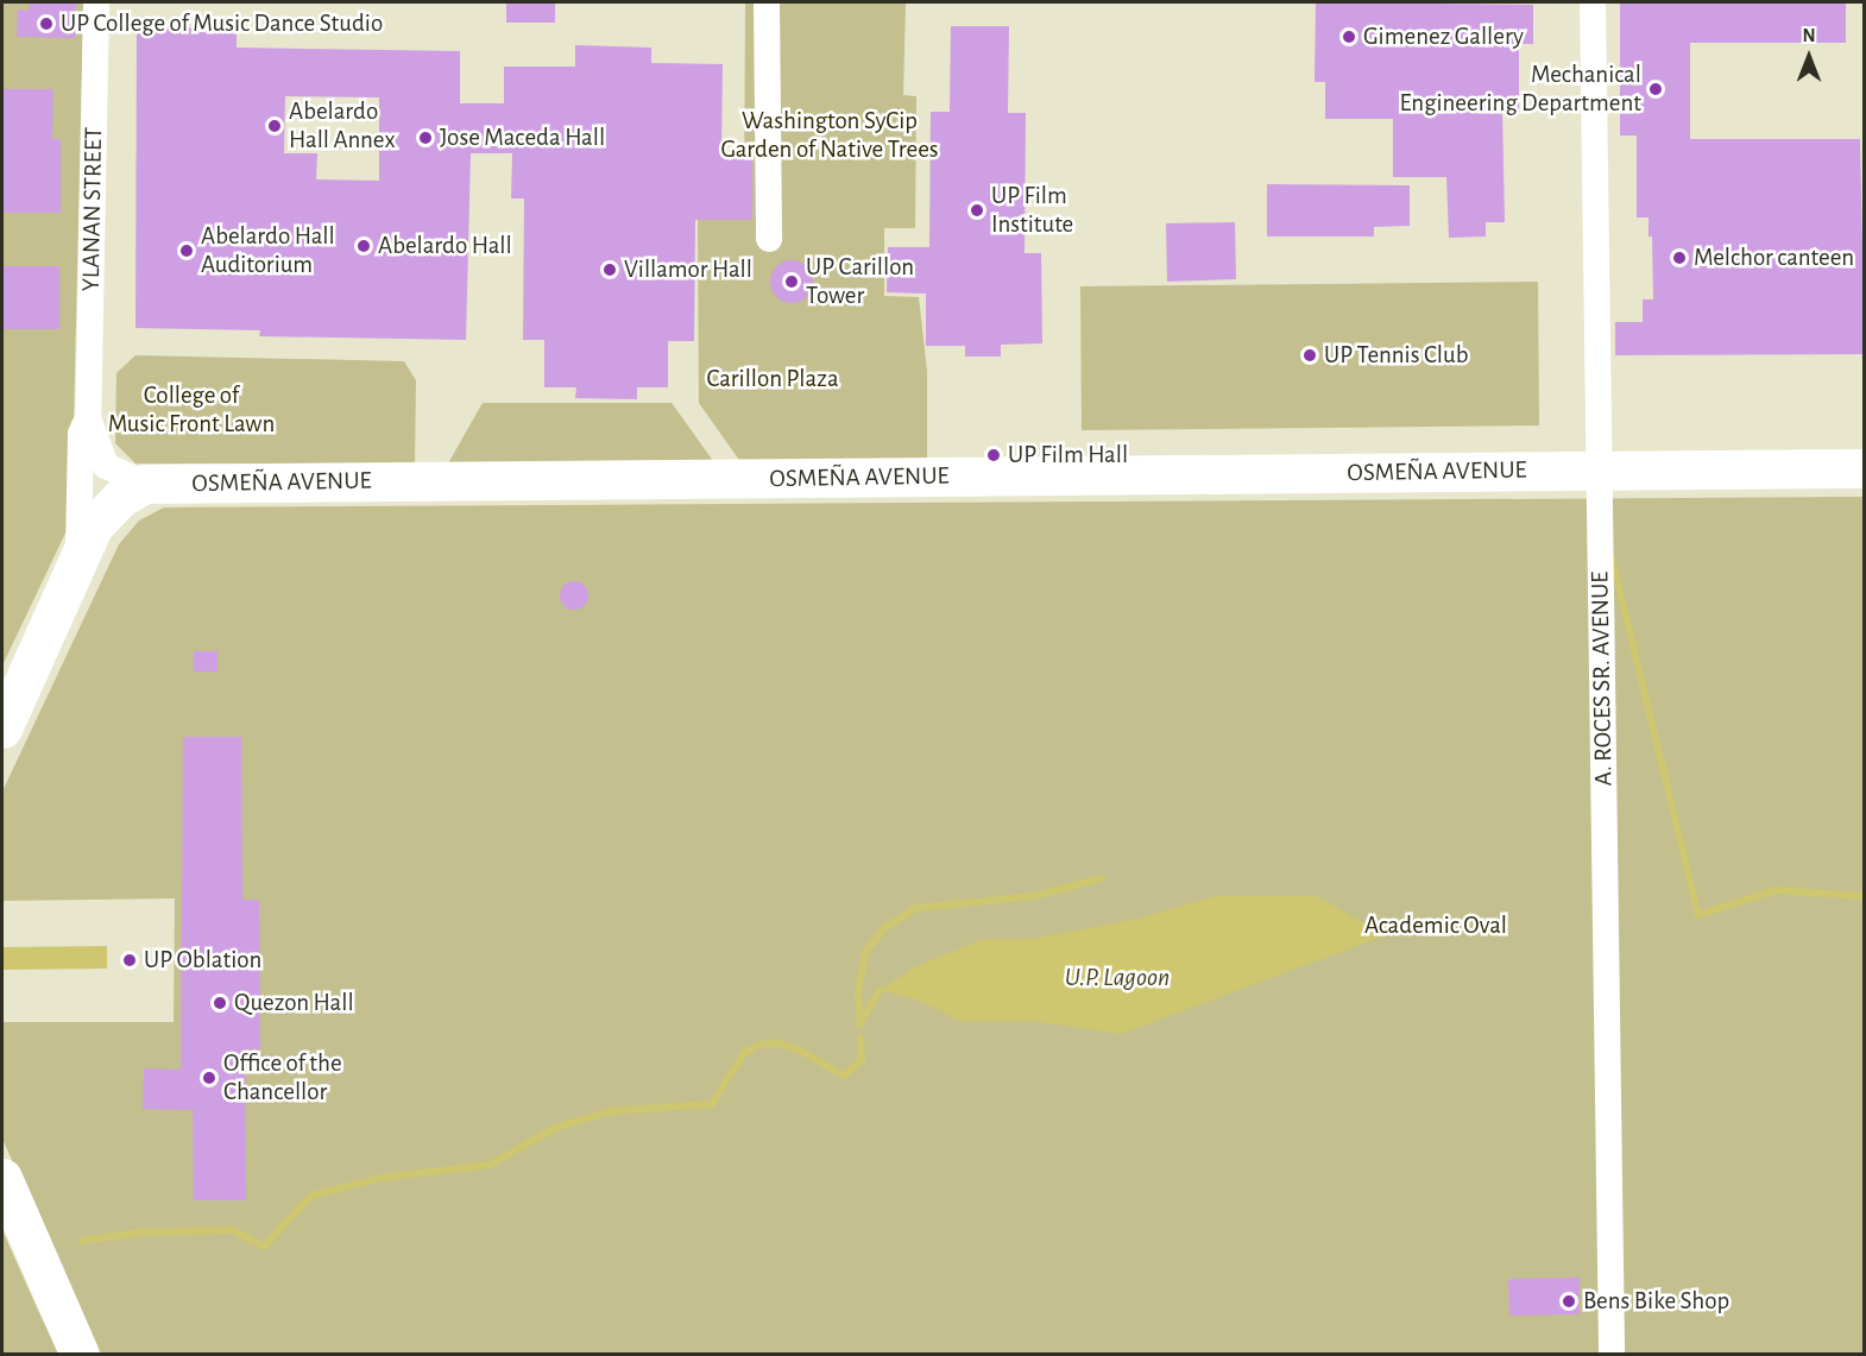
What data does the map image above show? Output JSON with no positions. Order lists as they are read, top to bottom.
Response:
{
  "streets": {
    "street": ["YLANAN STREET", "OSMEÑA AVENUE", "A. ROCES SR. AVENUE"]
  },
  "crossings": [
    ["YLANAN STREET", "OSMEÑA AVENUE"],
    ["OSMEÑA AVENUE", "A. ROCES SR. AVENUE"]
  ],
  "water": ["U.P. Lagoon"],
  "parks": [
    "Washington SyCip Garden of Native Trees",
    "Carillon Plaza",
    "College of Music Front Lawn",
    "Academic Oval"
  ],
  "places": [
    "UP College of Music Dance Studio",
    "Gimenez Gallery",
    "Mechanical Engineering Department",
    "Abelardo Hall Annex",
    "Jose Maceda Hall",
    "UP Film Institute",
    "Abelardo Hall",
    "Abelardo Hall Auditorium",
    "Melchor canteen",
    "Villamor Hall",
    "UP Carillon Tower",
    "UP Tennis Club",
    "UP Film Hall",
    "UP Oblation",
    "Quezon Hall",
    "Office of the Chancellor",
    "Bens Bike Shop"
  ],
  "north": "top"
}
